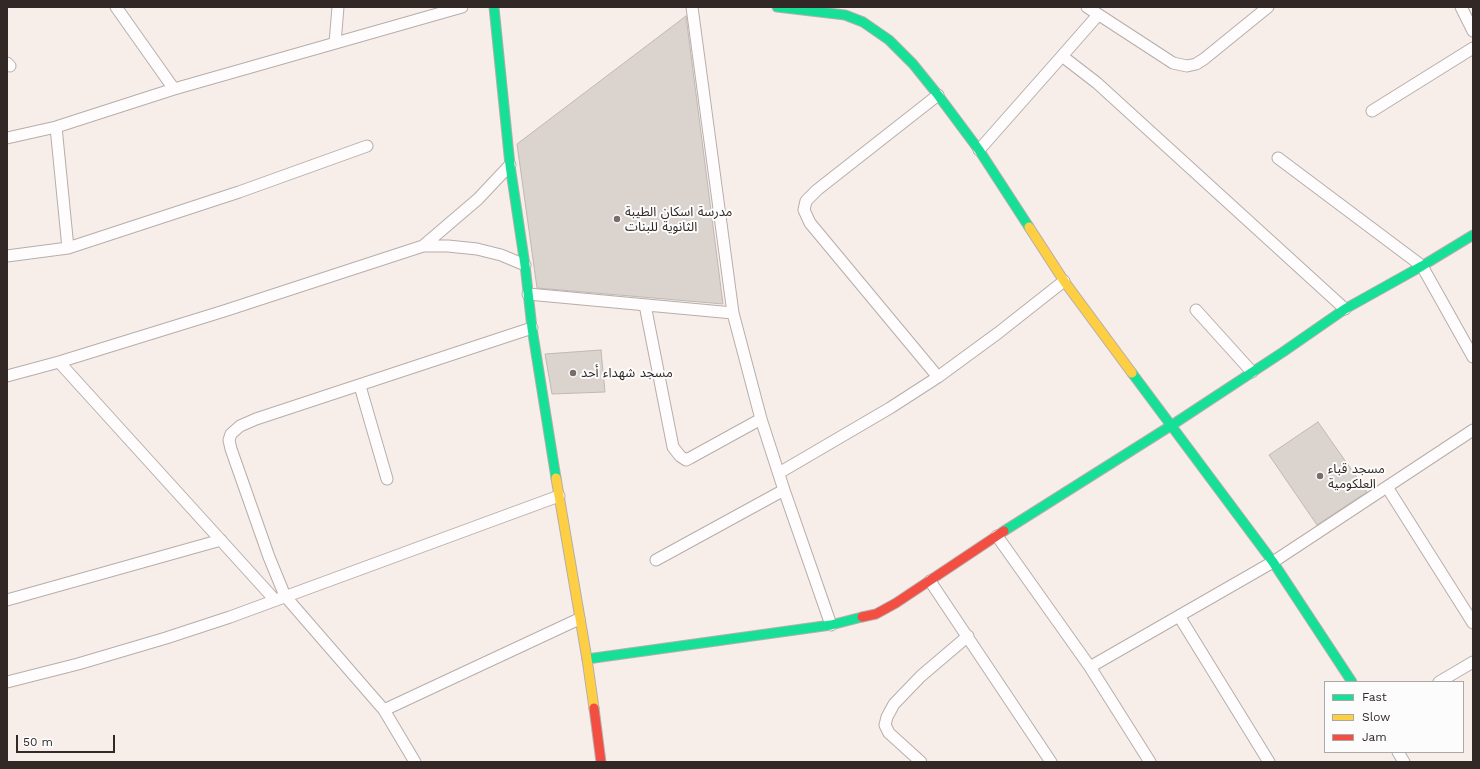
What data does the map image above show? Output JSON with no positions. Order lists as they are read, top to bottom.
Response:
{
  "places": ["مدرسة اسكان الطيبة الثانوية للبنات", "مسجد شهداء أحد", "مسجد قباء العلكومية"],
  "legend": ["Fast", "Slow", "Jam"],
  "scale_bar": "50 m"
}
